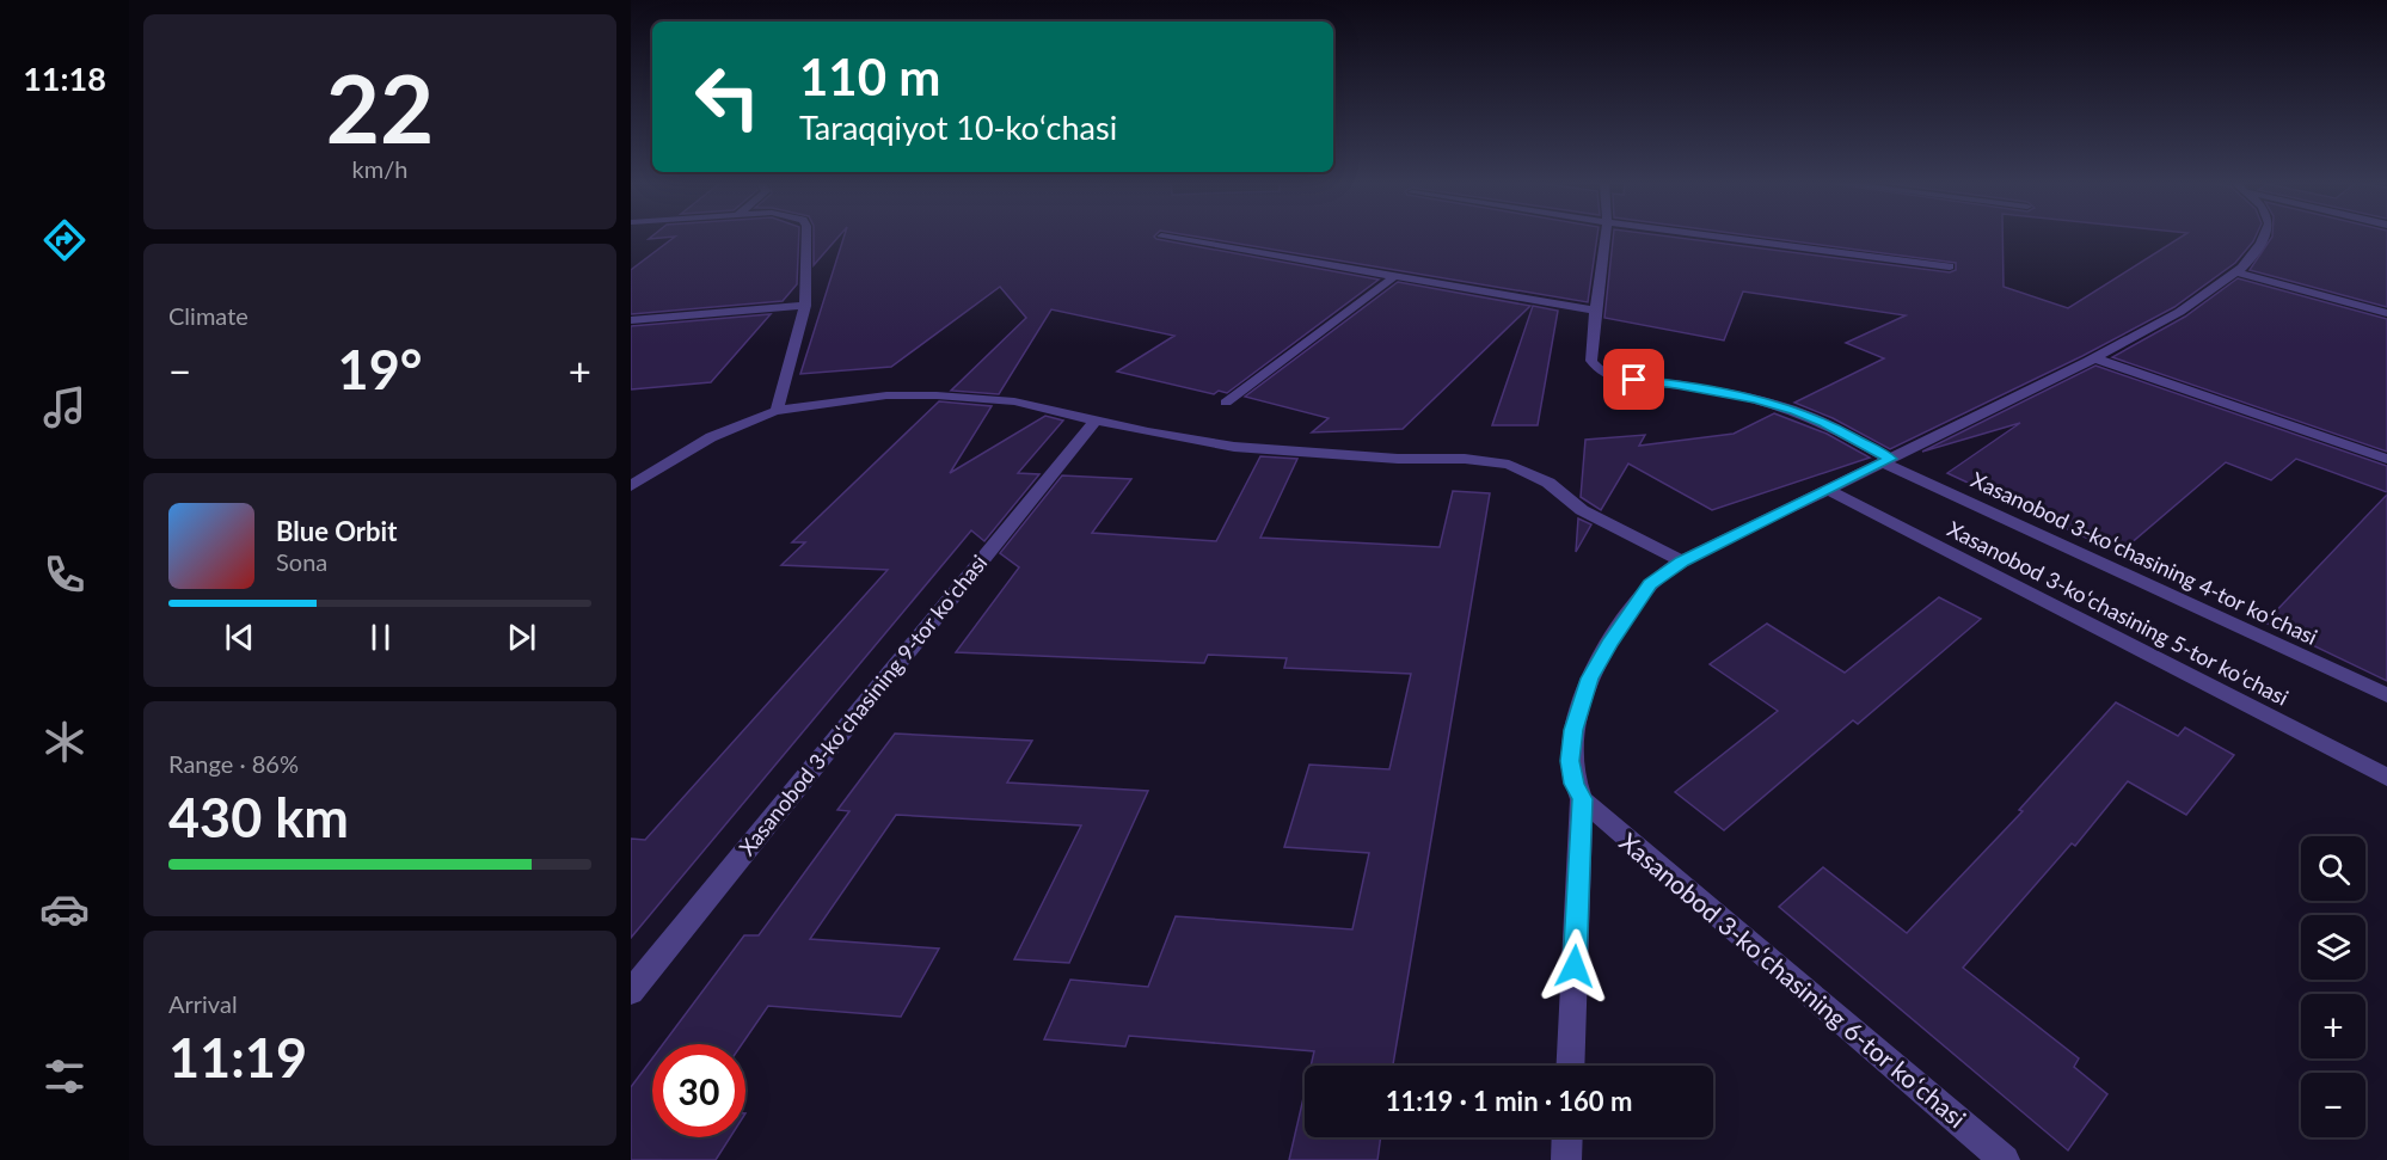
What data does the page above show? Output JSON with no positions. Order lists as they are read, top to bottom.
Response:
{
  "streets": {
    "street": [
      "Xasanobod 3-koʻchasining 4-tor koʻchasi",
      "Xasanobod 3-koʻchasining 5-tor koʻchasi",
      "Xasanobod 3-koʻchasining 9-tor koʻchasi",
      "Xasanobod 3-koʻchasining 6-tor koʻchasi"
    ]
  },
  "page": {
    "tabs": "11:18",
    "tile": [
      ["22", "km/h"],
      "Climate",
      ["Range · 86%", "430 km"],
      ["Arrival", "11:19"]
    ],
    "turn": ["110 m", "Taraqqiyot 10-koʻchasi"],
    "heat": ["−", "19°", "+"],
    "song": ["Blue Orbit", "Sona"],
    "map_buttons": ["+", "−"],
    "limit": "30",
    "trip": "11:19 · 1 min · 160 m"
  }
}
